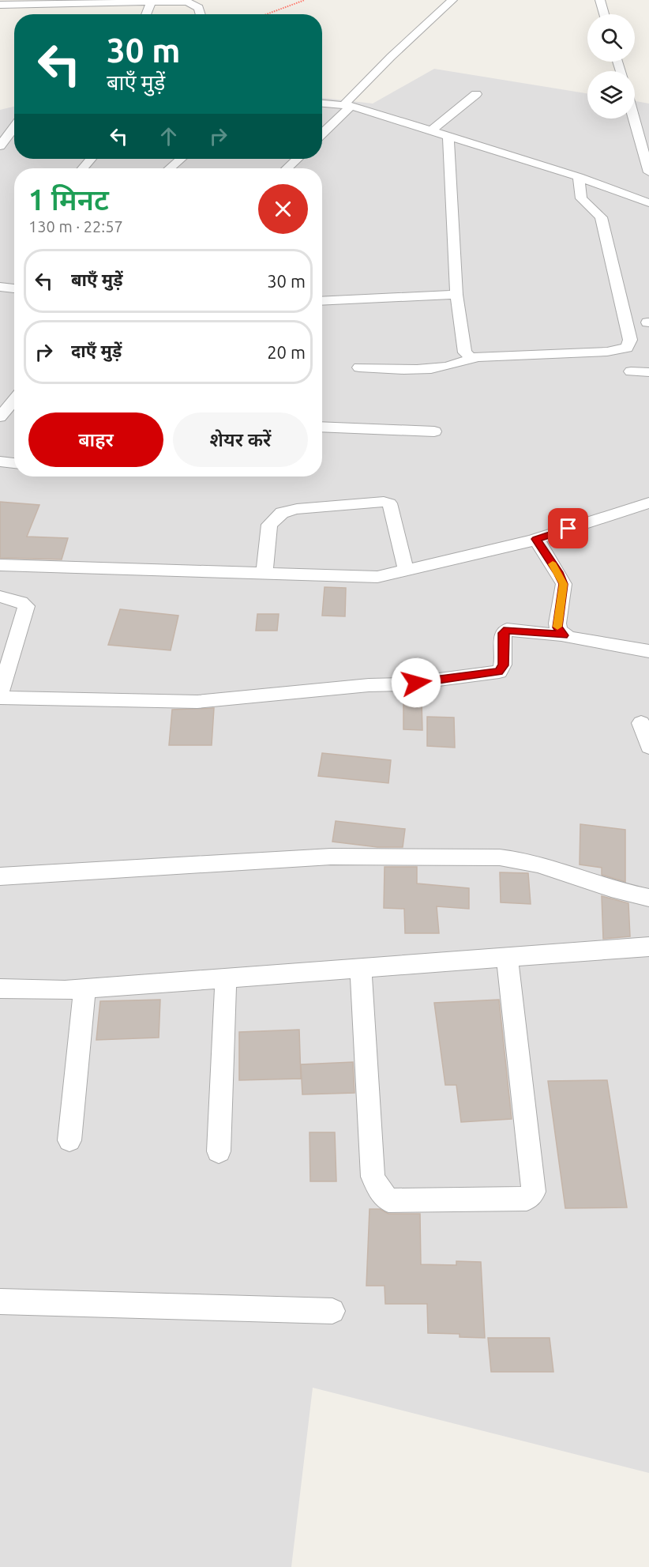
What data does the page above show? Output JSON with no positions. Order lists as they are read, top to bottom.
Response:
{
  "page": {
    "turn": ["30 m", "बाएँ मुड़ें"],
    "heading": ["1 मिनट", "130 m · 22:57"],
    "list": [
      {
        "name": "बाएँ मुड़ें",
        "value": "30 m"
      },
      {
        "name": "दाएँ मुड़ें",
        "value": "20 m"
      }
    ],
    "buttons": ["बाहर", "शेयर करें"]
  }
}
